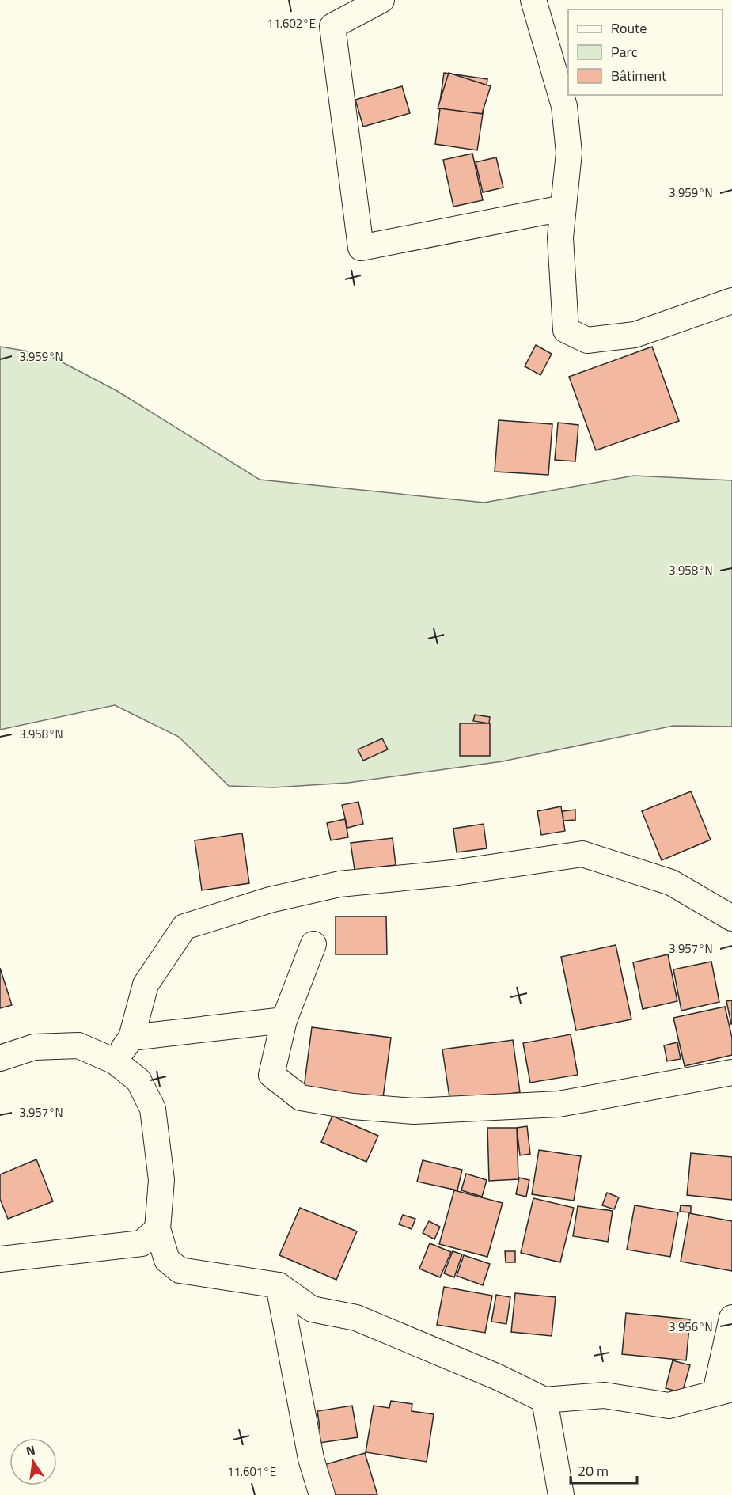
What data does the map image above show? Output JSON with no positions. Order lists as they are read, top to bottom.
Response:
{
  "legend": ["Route", "Parc", "Bâtiment"],
  "scale_bar": "20 m",
  "north": "top",
  "coordinates": [
    "11.602°E",
    "3.959°N",
    "3.958°N",
    "3.957°N",
    "3.956°N",
    "11.601°E"
  ]
}
